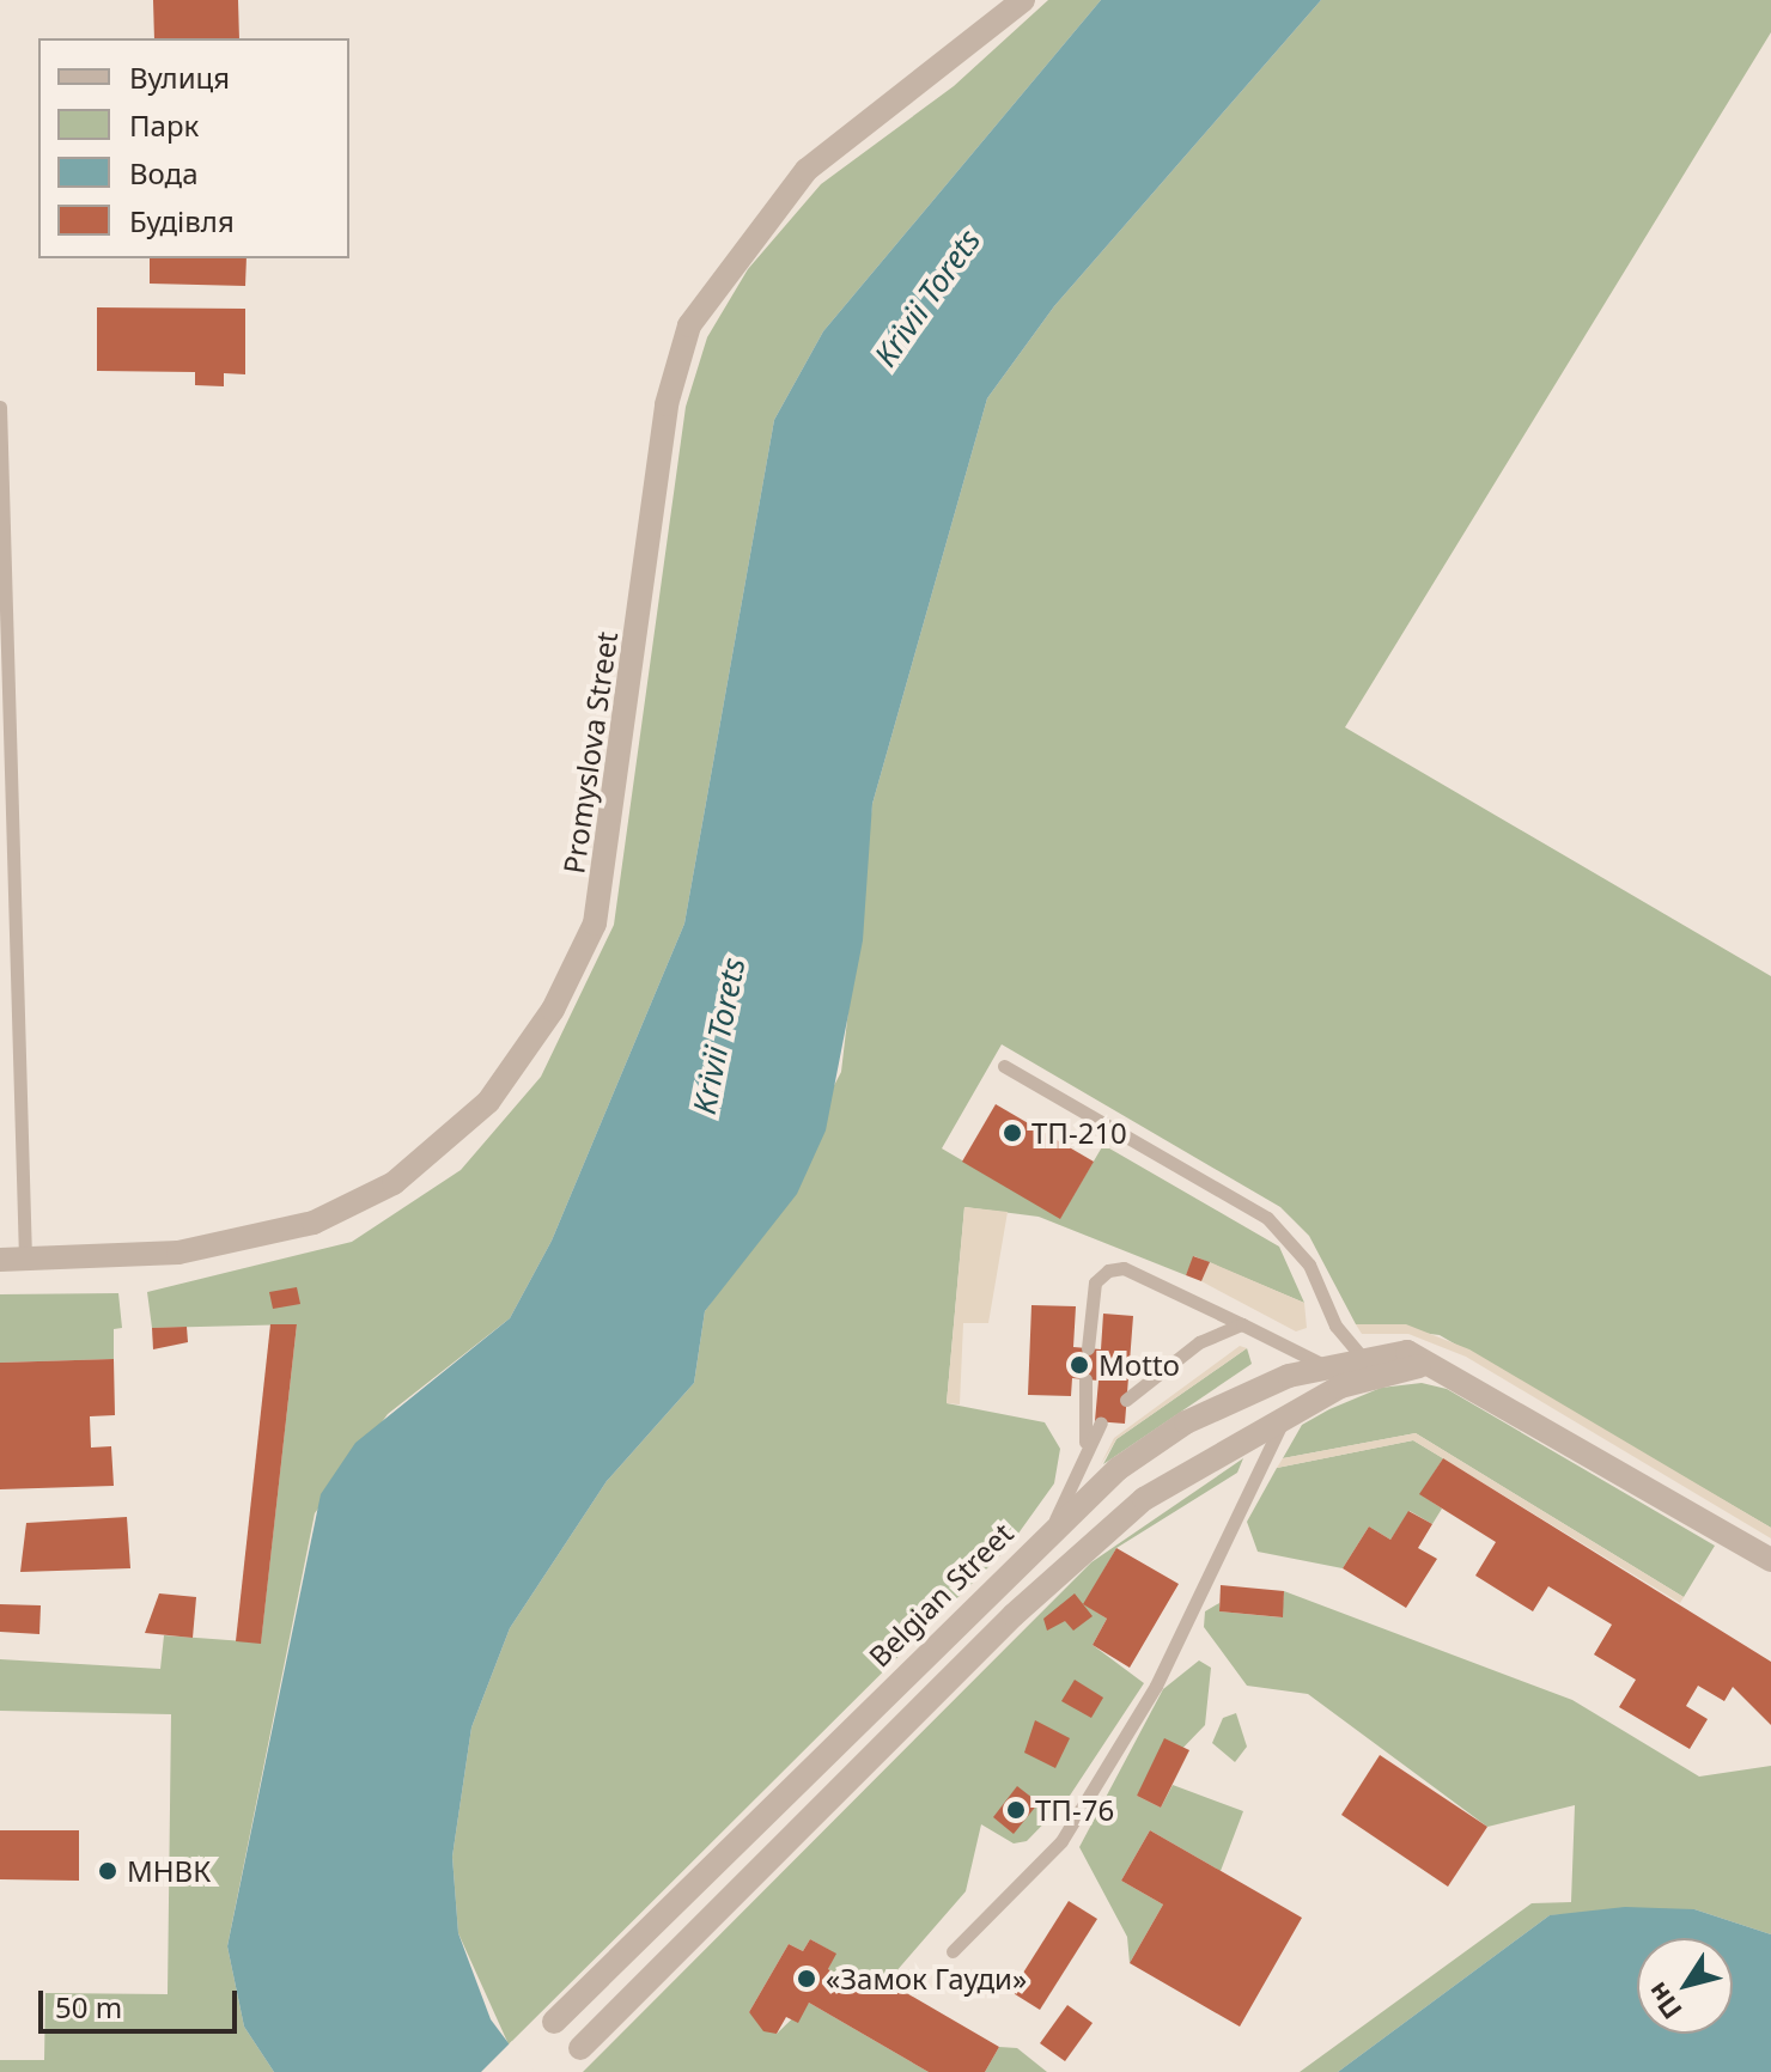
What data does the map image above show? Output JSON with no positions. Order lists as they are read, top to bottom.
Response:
{
  "streets": {
    "street": ["Promyslova Street", "Belgian Street"]
  },
  "water": ["Krivii Torets"],
  "places": [
    "ТП-210",
    "Motto",
    "ТП-76",
    "МНВК",
    "«Замок Гауди»"
  ],
  "legend": [
    "Вулиця",
    "Парк",
    "Вода",
    "Будівля"
  ],
  "scale_bar": "50 m",
  "north": "bottom left"
}
